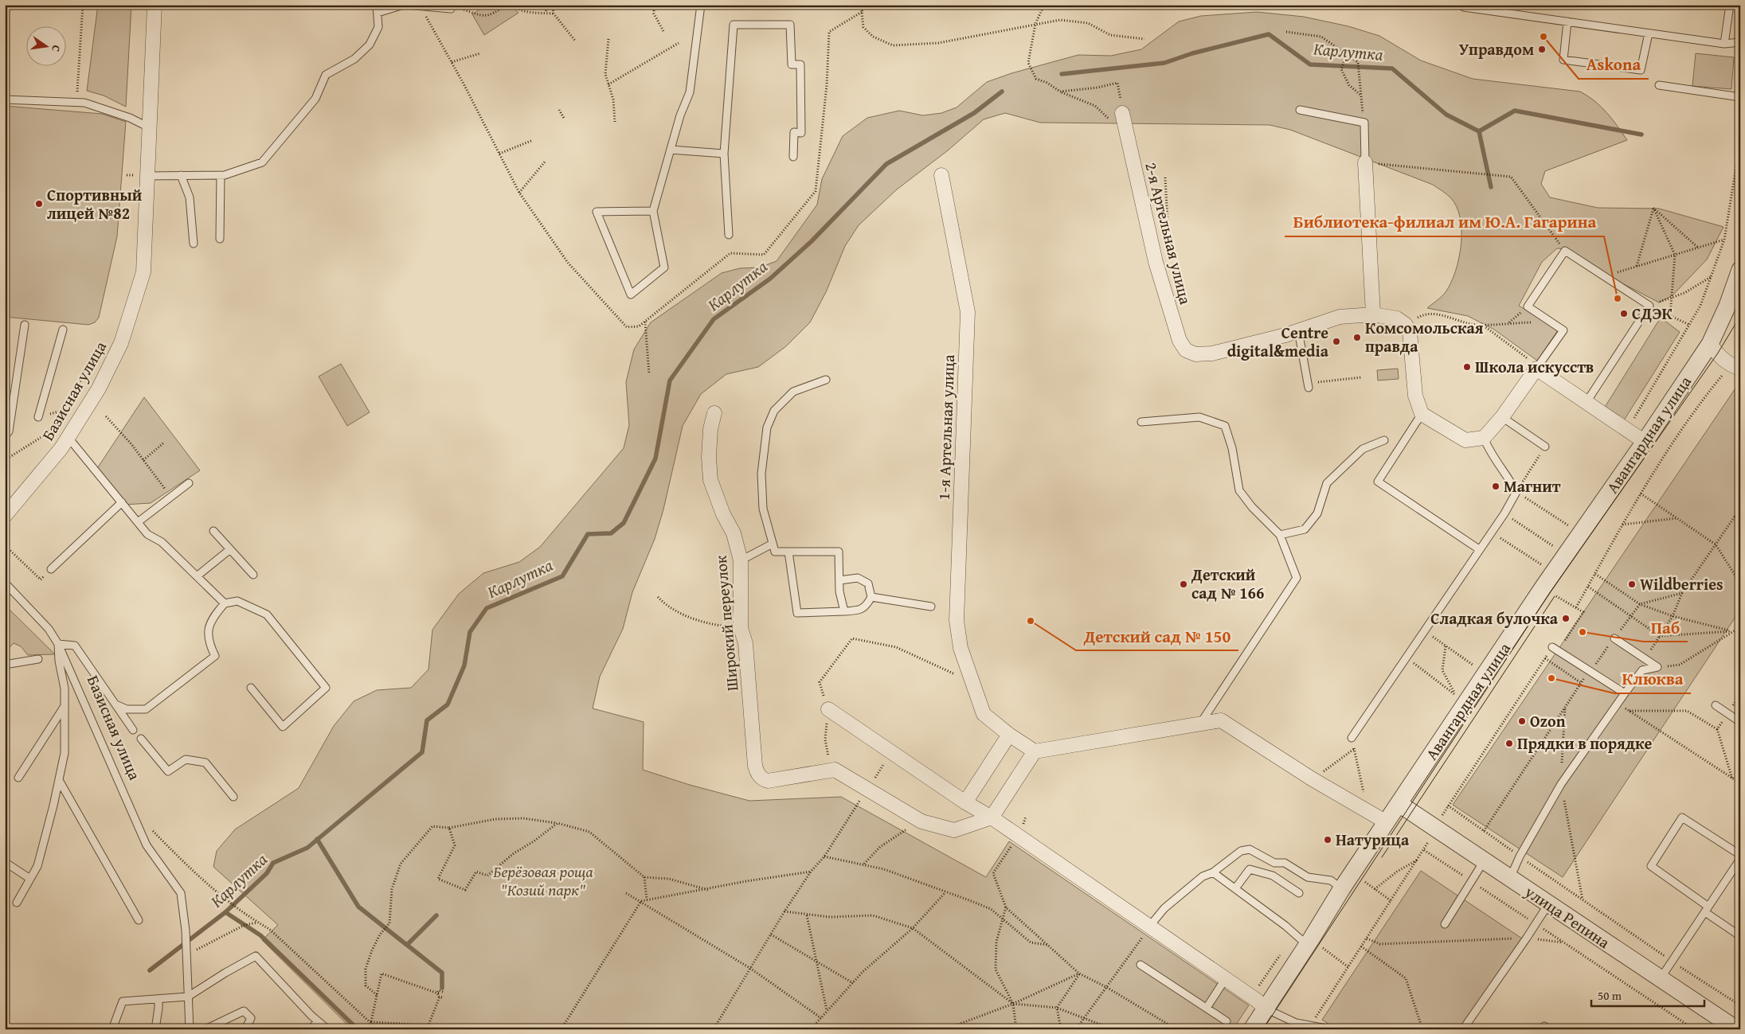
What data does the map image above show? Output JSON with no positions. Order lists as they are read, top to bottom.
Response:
{
  "streets": {
    "street": [
      "2-я Артельная улица",
      "Базисная улица",
      "1-я Артельная улица",
      "Авангардная улица",
      "Широкий переулок",
      "улица Репина"
    ]
  },
  "crossings": [
    ["Авангардная улица", "улица Репина"]
  ],
  "water": ["Карлутка"],
  "parks": ["Берёзовая роща \"Козий парк\""],
  "places": [
    "Askona",
    "Управдом",
    "Спортивный лицей №82",
    "Библиотека-филиал им Ю.А. Гагарина",
    "СДЭК",
    "Комсомольская правда",
    "Centre digital&media",
    "Школа искусств",
    "Магнит",
    "Детский сад № 166",
    "Wildberries",
    "Сладкая булочка",
    "Детский сад № 150",
    "Паб",
    "Клюква",
    "Ozon",
    "Прядки в порядке",
    "Натурица"
  ],
  "scale_bar": "50 m",
  "north": "right"
}
